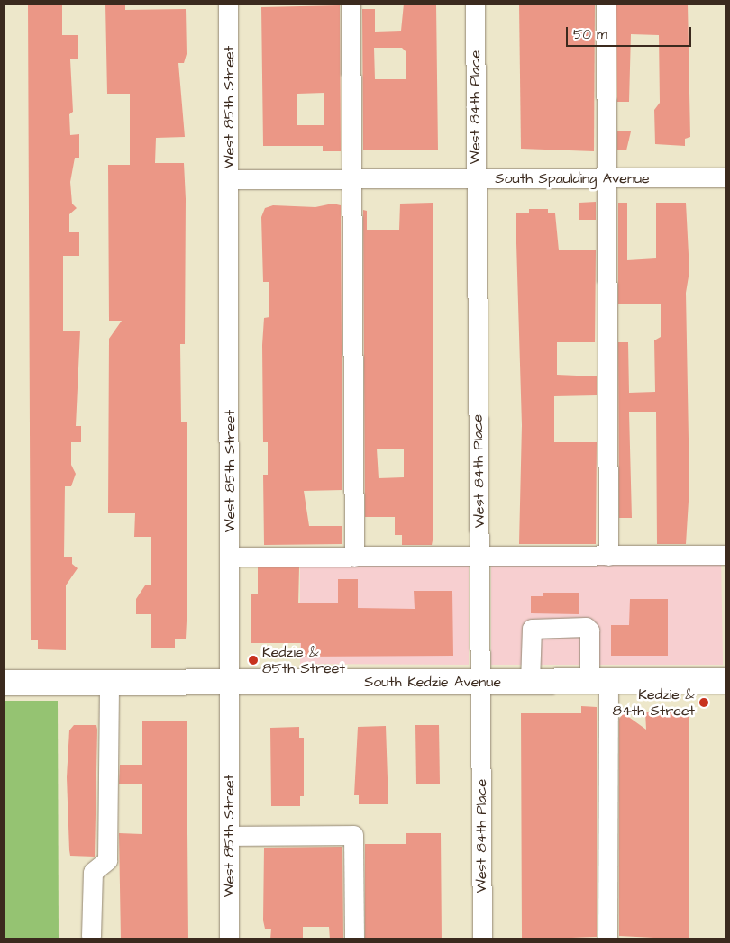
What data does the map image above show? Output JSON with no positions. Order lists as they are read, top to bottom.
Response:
{
  "streets": {
    "main road": ["South Kedzie Avenue"],
    "street": ["West 85th Street", "West 84th Place", "South Spaulding Avenue"]
  },
  "crossings": [
    ["West 85th Street", "South Spaulding Avenue"],
    ["West 85th Street", "South Kedzie Avenue"],
    ["West 84th Place", "South Spaulding Avenue"],
    ["West 84th Place", "South Kedzie Avenue"]
  ],
  "places": ["Kedzie & 85th Street", "Kedzie & 84th Street"],
  "scale_bar": "50 m"
}
